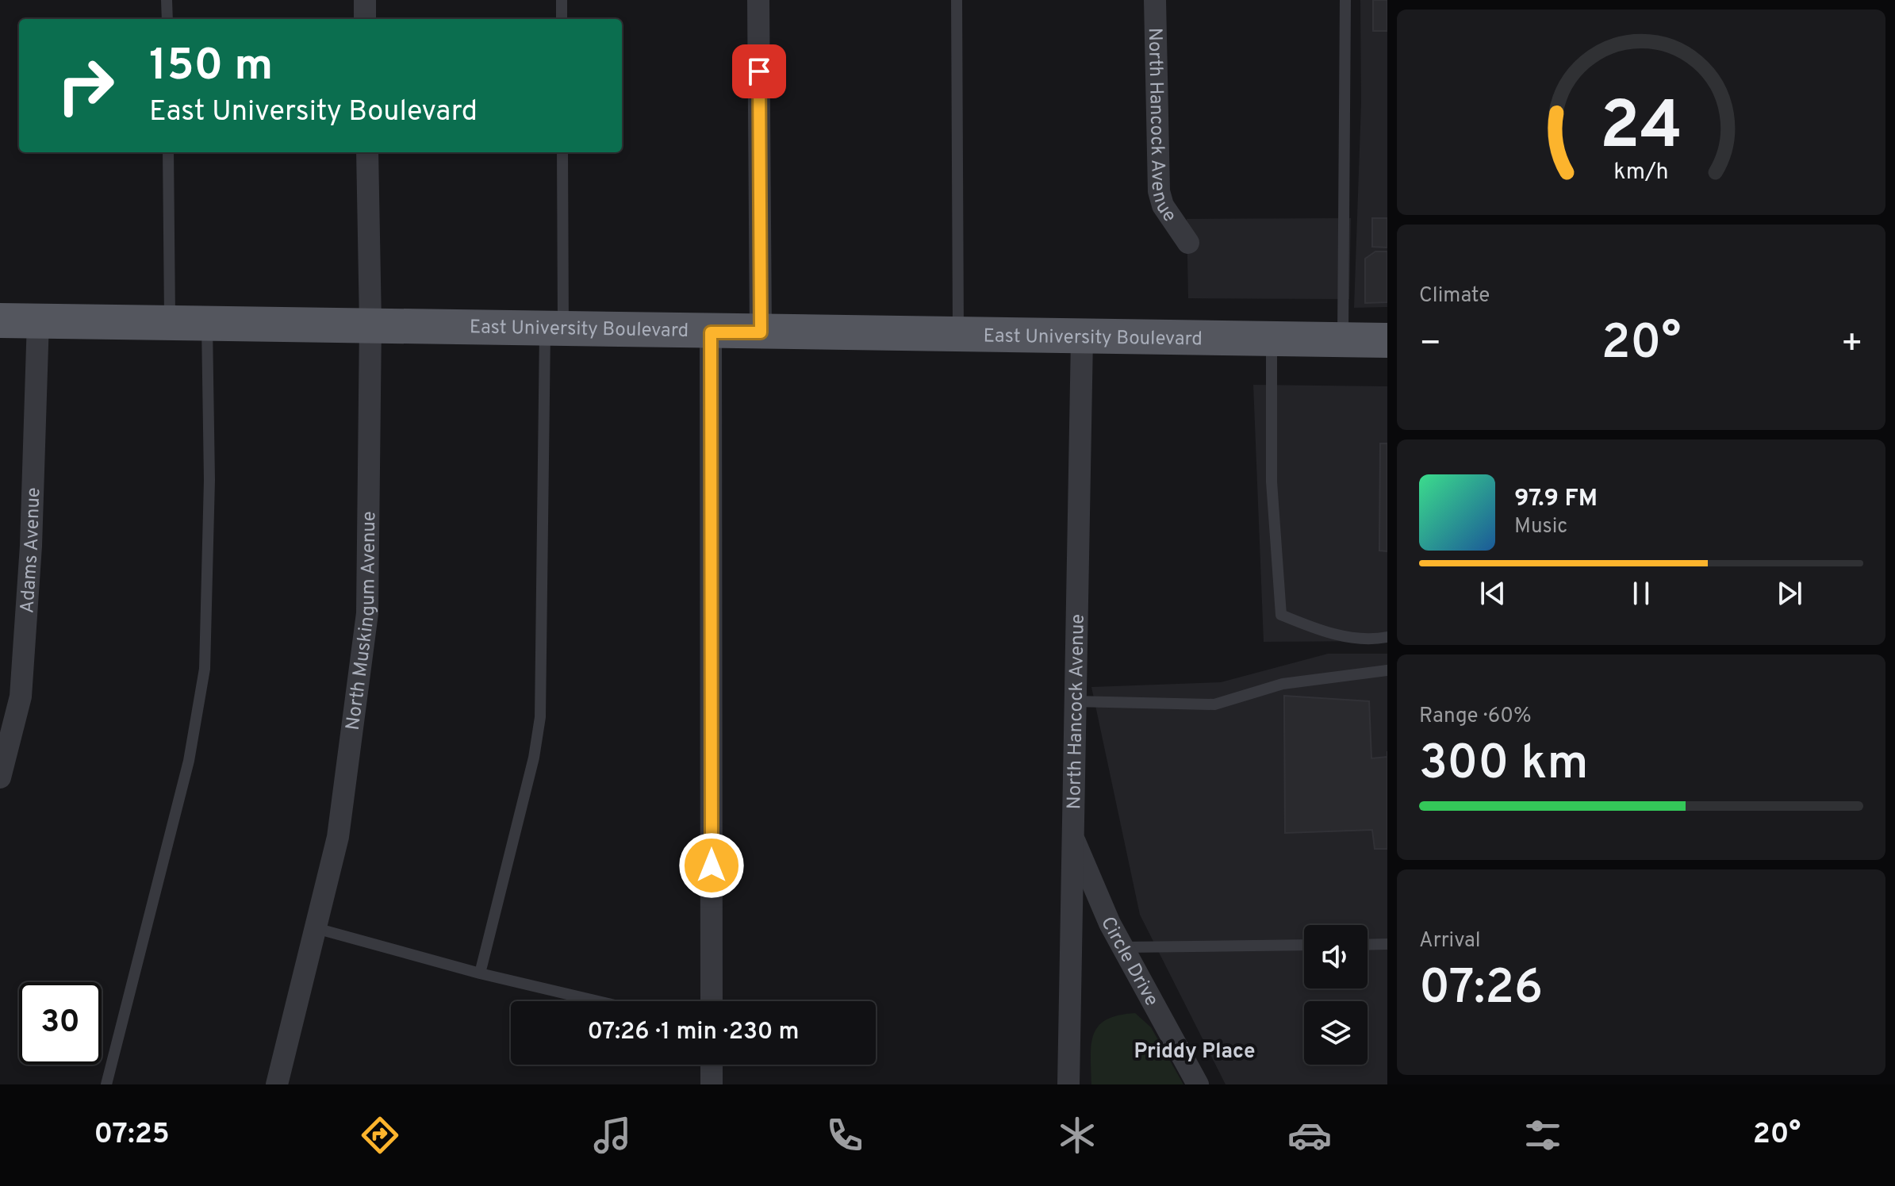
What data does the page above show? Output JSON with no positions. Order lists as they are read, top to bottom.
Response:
{
  "streets": {
    "main road": ["East University Boulevard"],
    "street": [
      "North Hancock Avenue",
      "Adams Avenue",
      "North Muskingum Avenue",
      "Circle Drive"
    ]
  },
  "crossings": [
    ["North Hancock Avenue", "East University Boulevard"],
    ["North Hancock Avenue", "Circle Drive"],
    ["East University Boulevard", "Adams Avenue"],
    ["East University Boulevard", "North Muskingum Avenue"]
  ],
  "districts": ["Priddy Place"],
  "page": {
    "turn": ["150 m", "East University Boulevard"],
    "tile": [
      "Climate",
      ["Range · 60%", "300 km"],
      ["Arrival", "07:26"]
    ],
    "heat": ["−", "20°", "+"],
    "song": ["97.9 FM", "Music"],
    "limit": "30",
    "trip": "07:26 · 1 min · 230 m",
    "tabs": ["07:25", "20°"],
    "gauge": ["24", "km/h"]
  }
}
